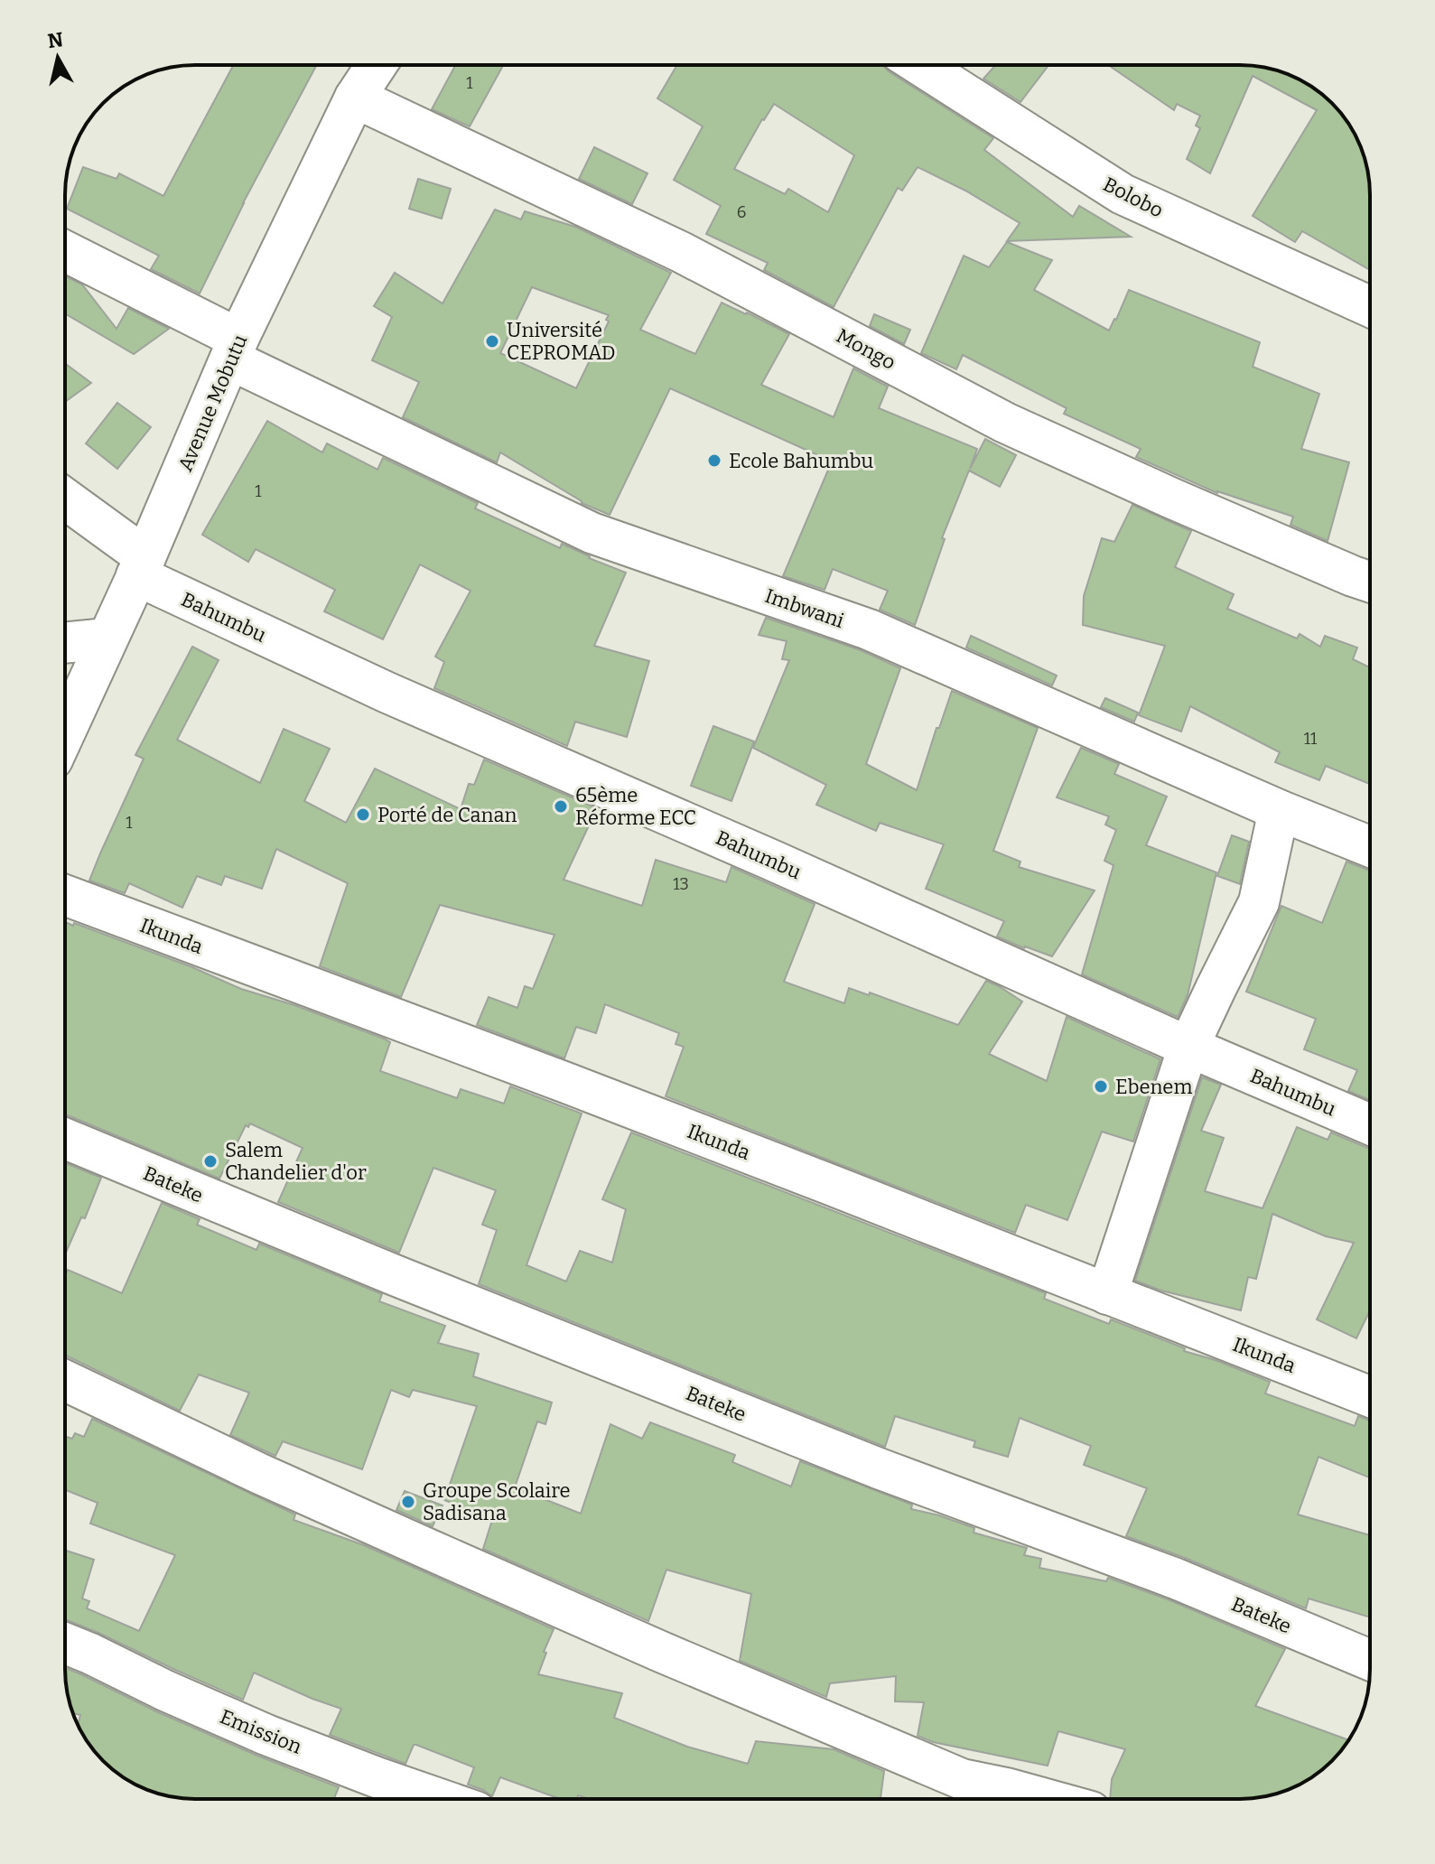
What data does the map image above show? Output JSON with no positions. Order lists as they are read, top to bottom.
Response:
{
  "streets": {
    "street": [
      "Bolobo",
      "Mongo",
      "Avenue Mobutu",
      "Imbwani",
      "Bahumbu",
      "Ikunda",
      "Bateke",
      "Emission"
    ]
  },
  "crossings": [
    ["Mongo", "Avenue Mobutu"],
    ["Avenue Mobutu", "Imbwani"],
    ["Avenue Mobutu", "Bahumbu"]
  ],
  "places": [
    "Université CEPROMAD",
    "Ecole Bahumbu",
    "65ème Réforme ECC",
    "Porté de Canan",
    "Ebenem",
    "Salem Chandelier d'or",
    "Groupe Scolaire Sadisana"
  ],
  "house_numbers": [
    "1",
    "6",
    "1",
    "11",
    "1",
    "13"
  ],
  "north": "top"
}
